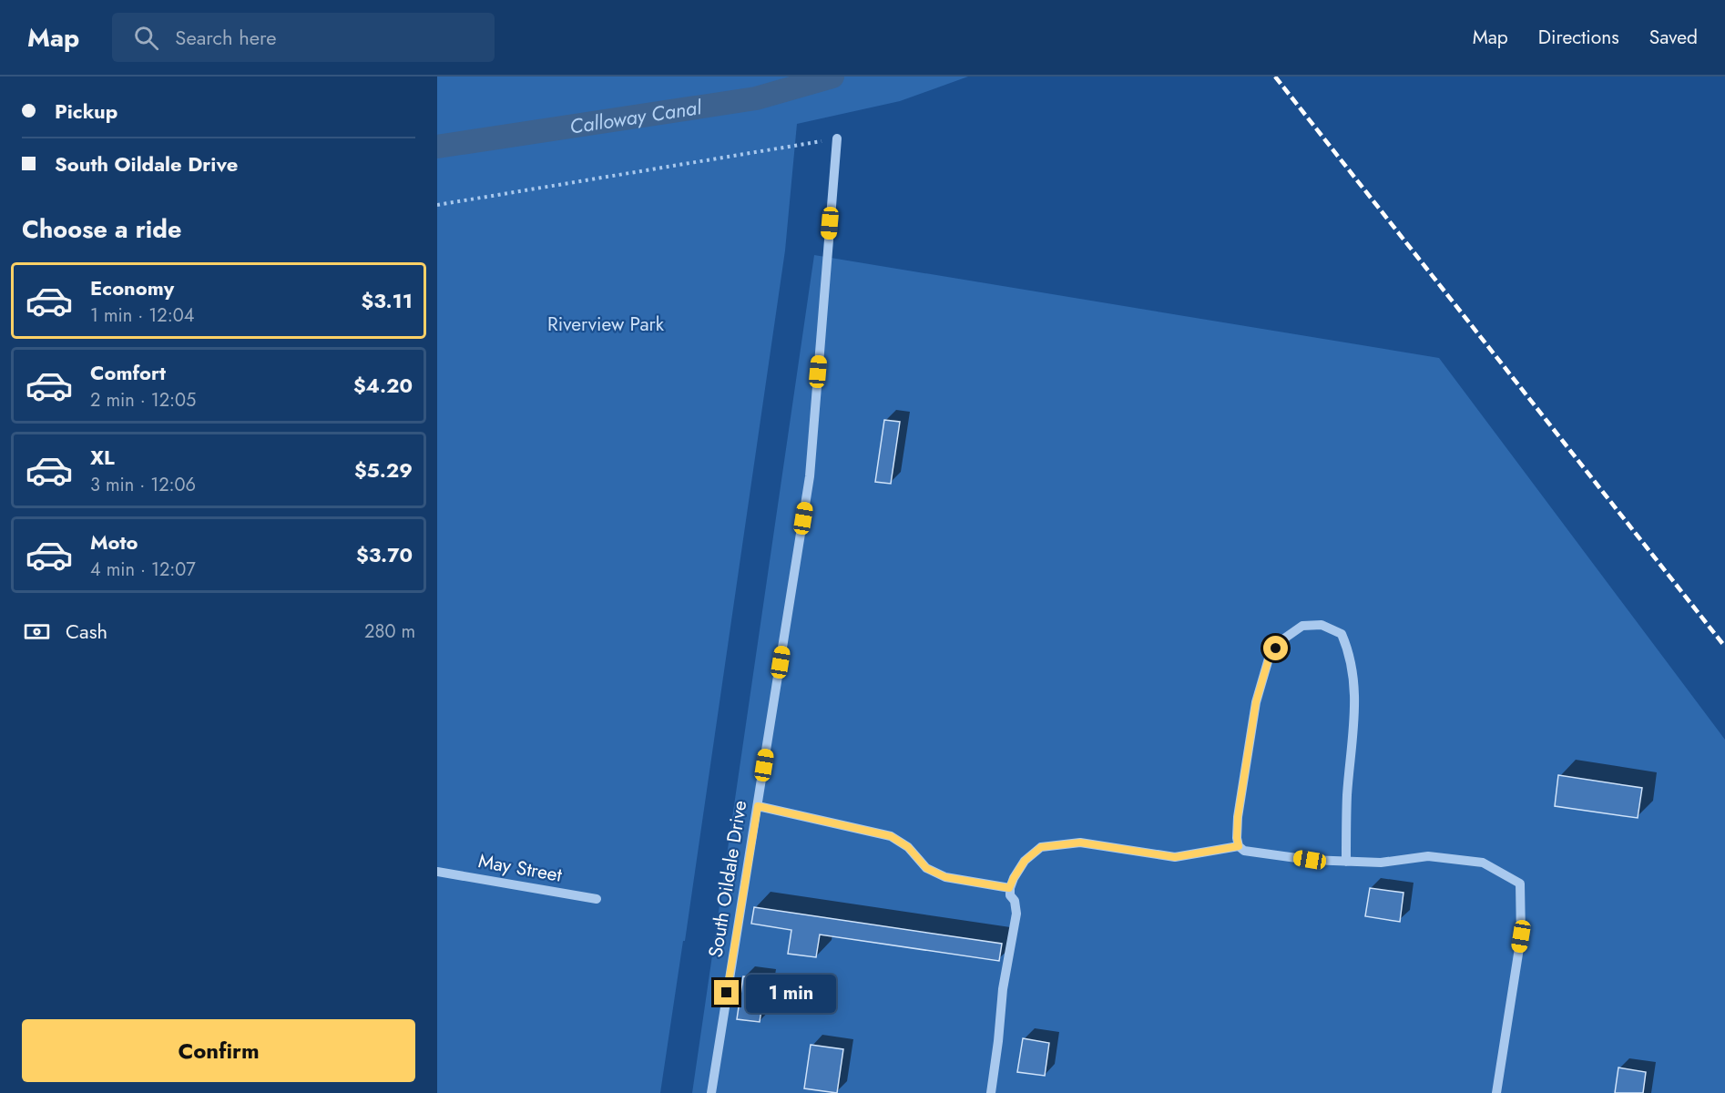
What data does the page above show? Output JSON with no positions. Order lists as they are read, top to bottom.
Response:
{
  "streets": {
    "street": ["May Street", "South Oildale Drive"]
  },
  "water": ["Calloway Canal"],
  "parks": ["Riverview Park"],
  "page": {
    "header": "Map",
    "search": "Search here",
    "nav": ["Map", "Directions", "Saved"],
    "banner": ["Pickup", "South Oildale Drive"],
    "heading": "Choose a ride",
    "list": [
      {
        "name": "Economy",
        "note": "1 min · 12:04",
        "value": "$3.11"
      },
      {
        "name": "Comfort",
        "note": "2 min · 12:05",
        "value": "$4.20"
      },
      {
        "name": "XL",
        "note": "3 min · 12:06",
        "value": "$5.29"
      },
      {
        "name": "Moto",
        "note": "4 min · 12:07",
        "value": "$3.70"
      }
    ],
    "pay": ["Cash", "280 m"],
    "bubble": "1 min",
    "buttons": "Confirm"
  }
}
